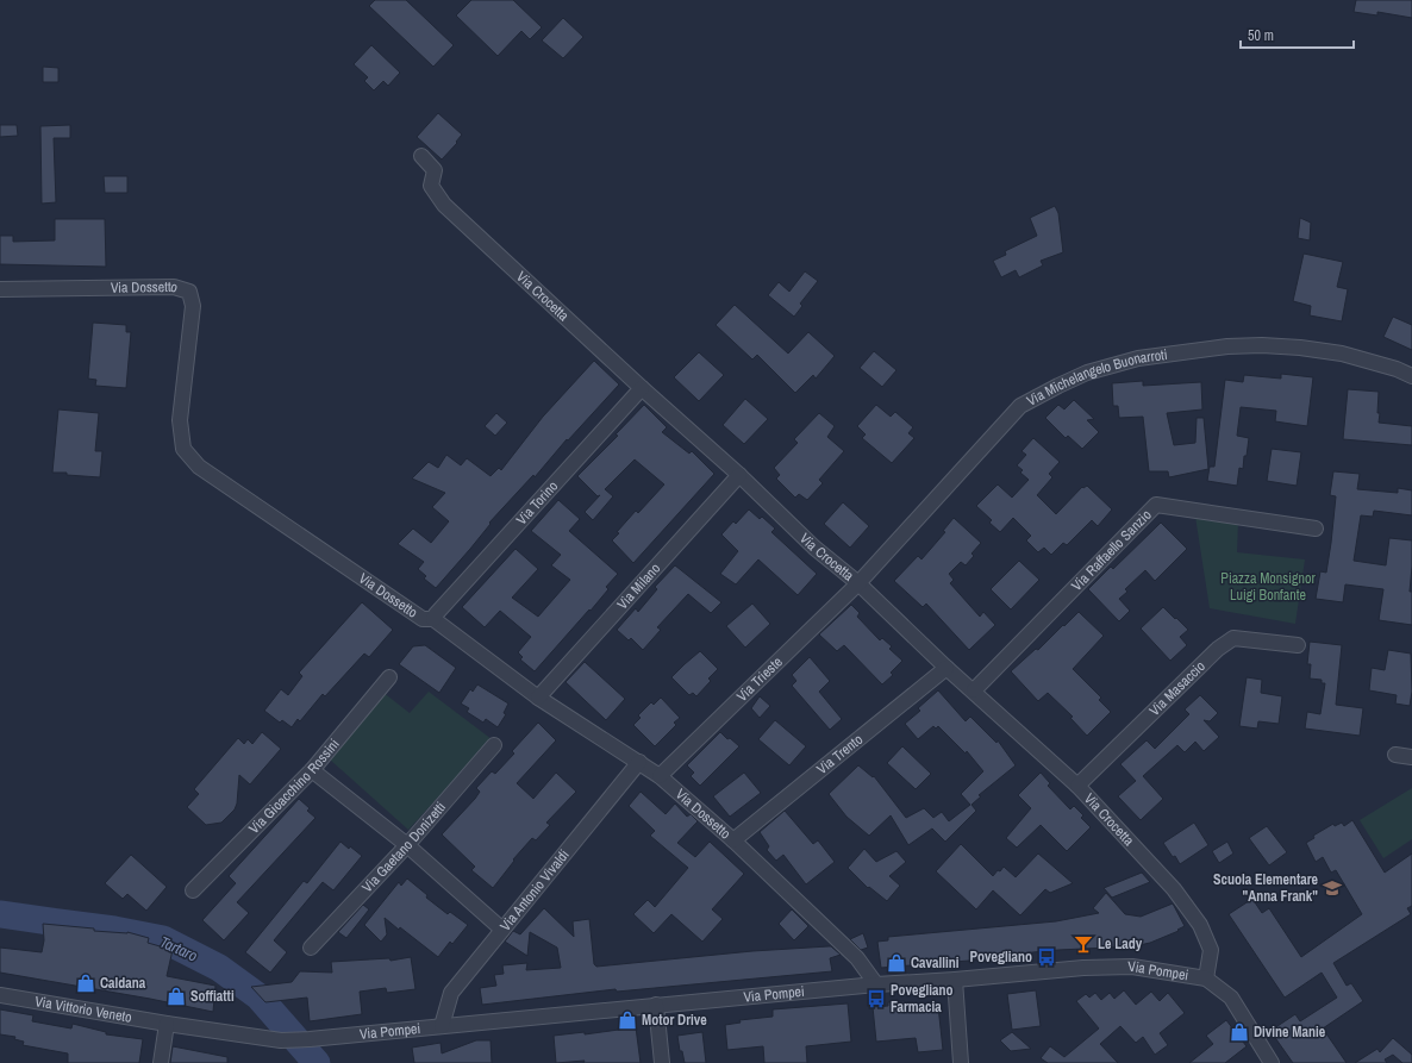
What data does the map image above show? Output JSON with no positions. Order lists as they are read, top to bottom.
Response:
{
  "streets": {
    "street": [
      "Via Dossetto",
      "Via Crocetta",
      "Via Michelangelo Buonarroti",
      "Via Torino",
      "Via Raffaello Sanzio",
      "Via Milano",
      "Via Trieste",
      "Via Masaccio",
      "Via Trento",
      "Via Gioacchino Rossini",
      "Via Gaetano Donizetti",
      "Via Antonio Vivaldi",
      "Via Pompei",
      "Via Vittorio Veneto"
    ]
  },
  "crossings": [
    ["Via Dossetto", "Via Torino"],
    ["Via Dossetto", "Via Milano"],
    ["Via Dossetto", "Via Trieste"],
    ["Via Dossetto", "Via Trento"],
    ["Via Dossetto", "Via Antonio Vivaldi"],
    ["Via Dossetto", "Via Pompei"],
    ["Via Crocetta", "Via Michelangelo Buonarroti"],
    ["Via Crocetta", "Via Torino"],
    ["Via Crocetta", "Via Raffaello Sanzio"],
    ["Via Crocetta", "Via Milano"],
    ["Via Crocetta", "Via Trieste"],
    ["Via Crocetta", "Via Masaccio"],
    ["Via Crocetta", "Via Trento"],
    ["Via Crocetta", "Via Pompei"],
    ["Via Michelangelo Buonarroti", "Via Trieste"],
    ["Via Antonio Vivaldi", "Via Pompei"],
    ["Via Pompei", "Via Vittorio Veneto"]
  ],
  "water": ["Tartaro"],
  "parks": ["Piazza Monsignor Luigi Bonfante"],
  "places": {
    "school or university": ["Scuola Elementare \"Anna Frank\""],
    "bar": ["Le Lady"],
    "bus stop": ["Povegliano", "Povegliano Farmacia"],
    "shop": [
      "Cavallini",
      "Caldana",
      "Soffiatti",
      "Motor Drive",
      "Divine Manie"
    ]
  },
  "scale_bar": "50 m"
}
